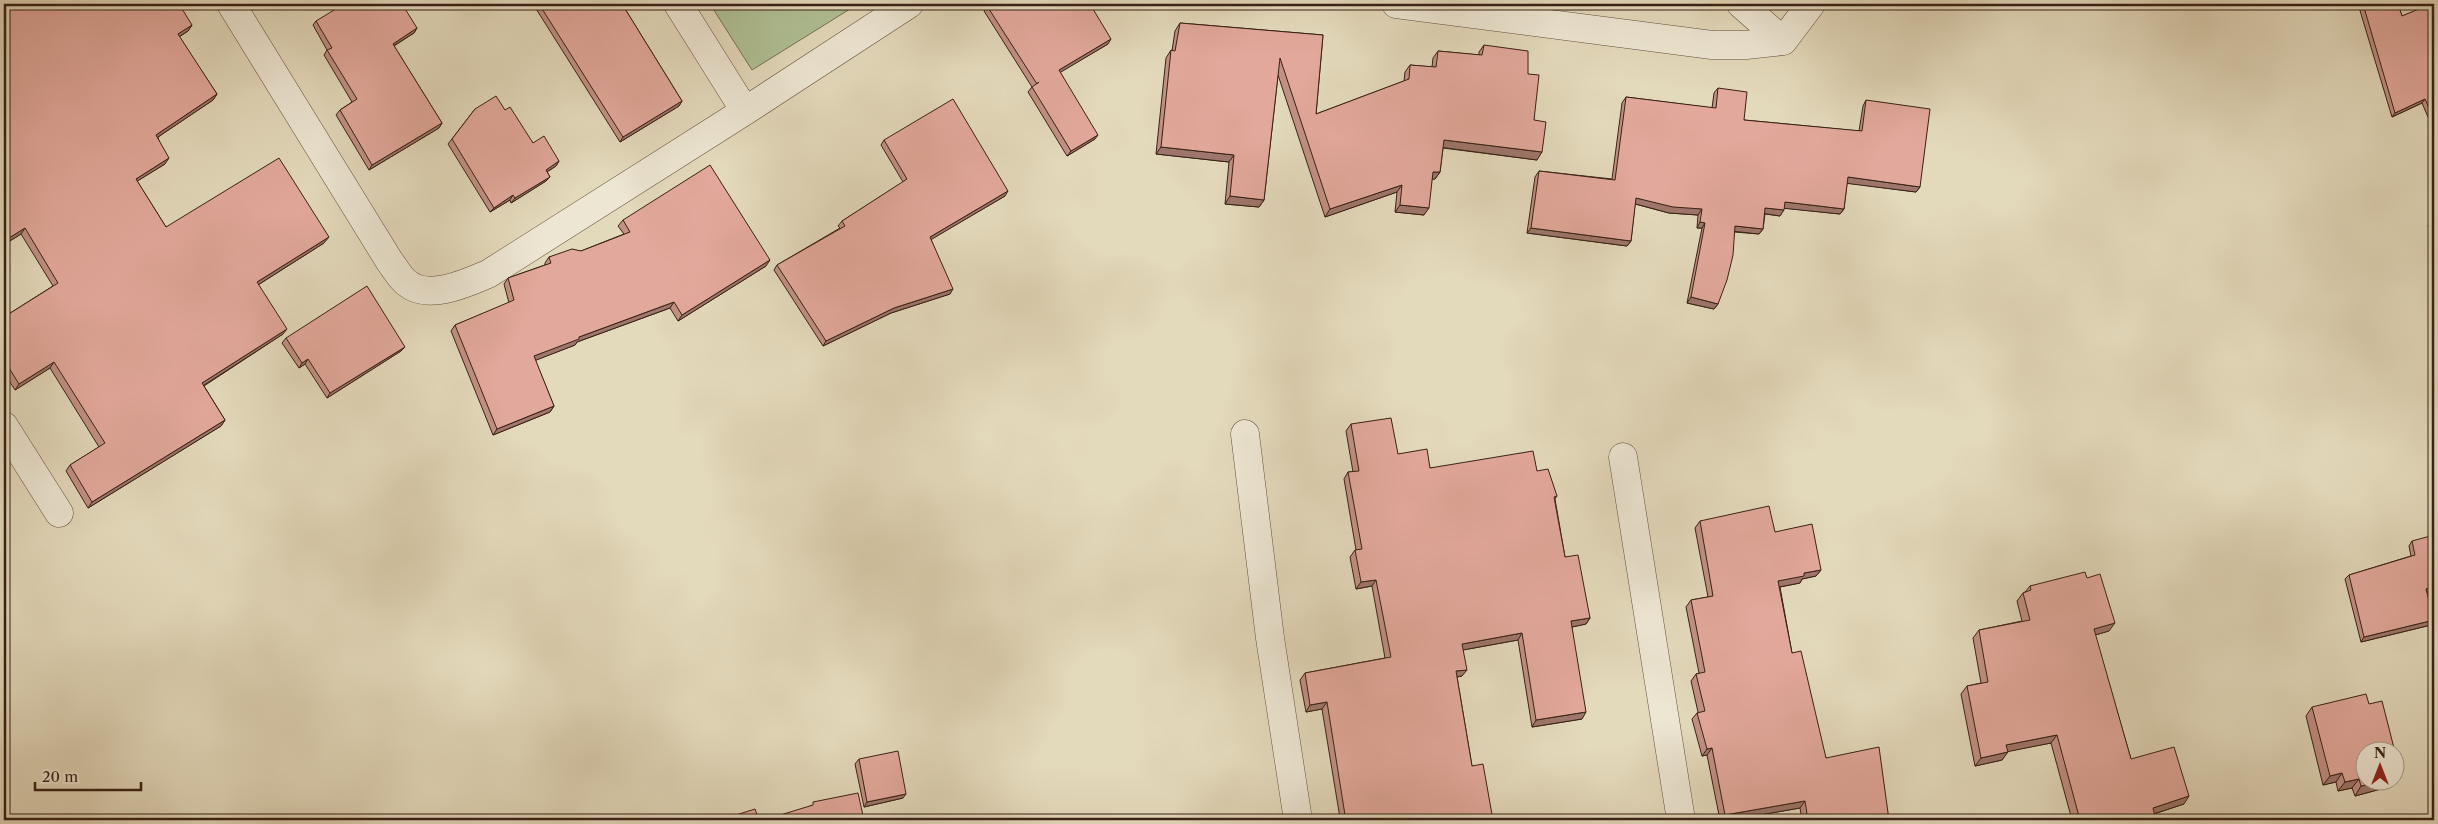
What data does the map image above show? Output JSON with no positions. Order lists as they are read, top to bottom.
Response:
{
  "scale_bar": "20 m",
  "north": "top"
}
